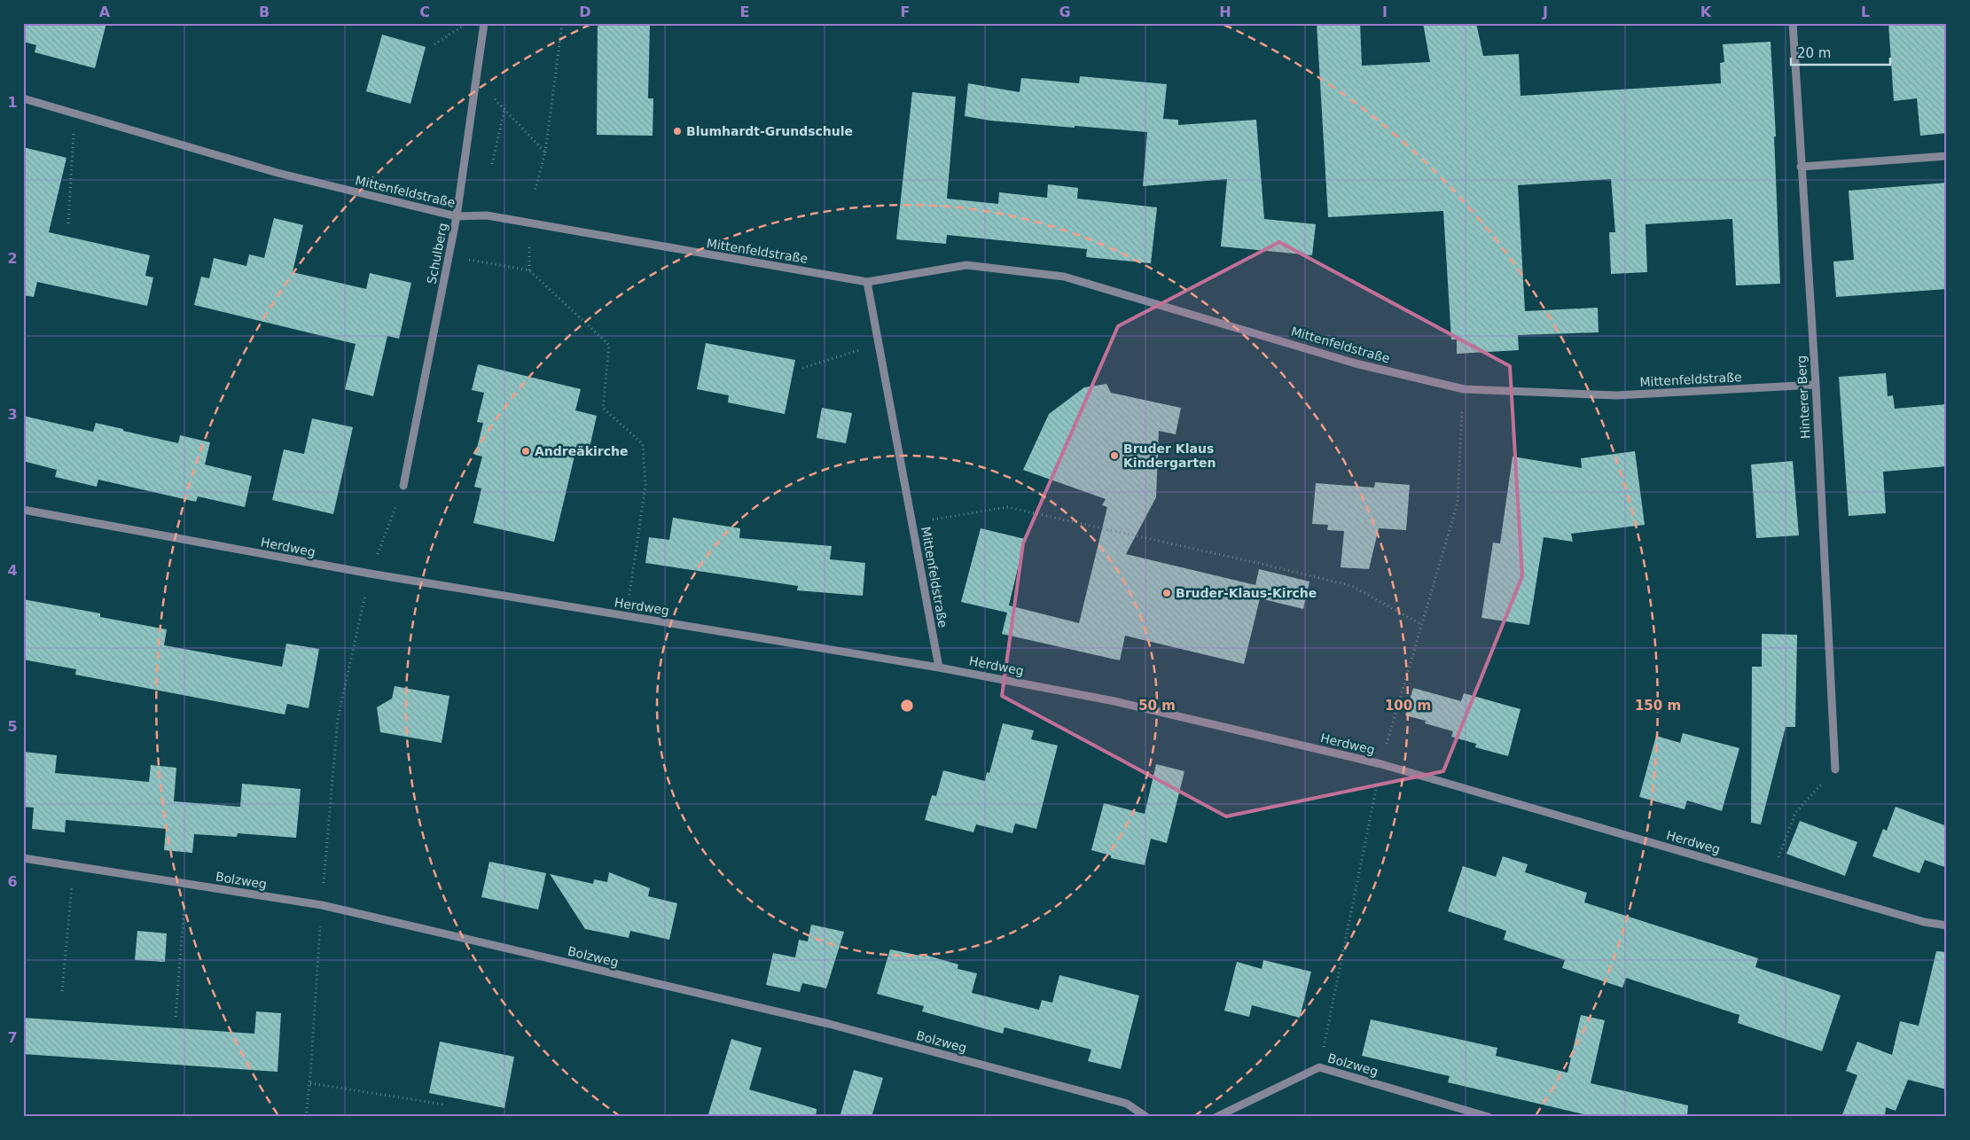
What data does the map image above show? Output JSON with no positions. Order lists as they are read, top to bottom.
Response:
{
  "streets": {
    "street": [
      "Mittenfeldstraße",
      "Schulberg",
      "Hinterer Berg",
      "Herdweg",
      "Bolzweg"
    ]
  },
  "crossings": [
    ["Mittenfeldstraße", "Schulberg"],
    ["Mittenfeldstraße", "Hinterer Berg"],
    ["Mittenfeldstraße", "Herdweg"]
  ],
  "places": [
    "Blumhardt-Grundschule",
    "Andreäkirche",
    "Bruder Klaus Kindergarten",
    "Bruder-Klaus-Kirche"
  ],
  "scale_bar": "20 m",
  "grid": {
    "columns": [
      "A",
      "B",
      "C",
      "D",
      "E",
      "F",
      "G",
      "H",
      "I",
      "J",
      "K",
      "L"
    ],
    "rows": [
      "1",
      "2",
      "3",
      "4",
      "5",
      "6",
      "7"
    ]
  },
  "rings": ["50 m", "100 m", "150 m"]
}
